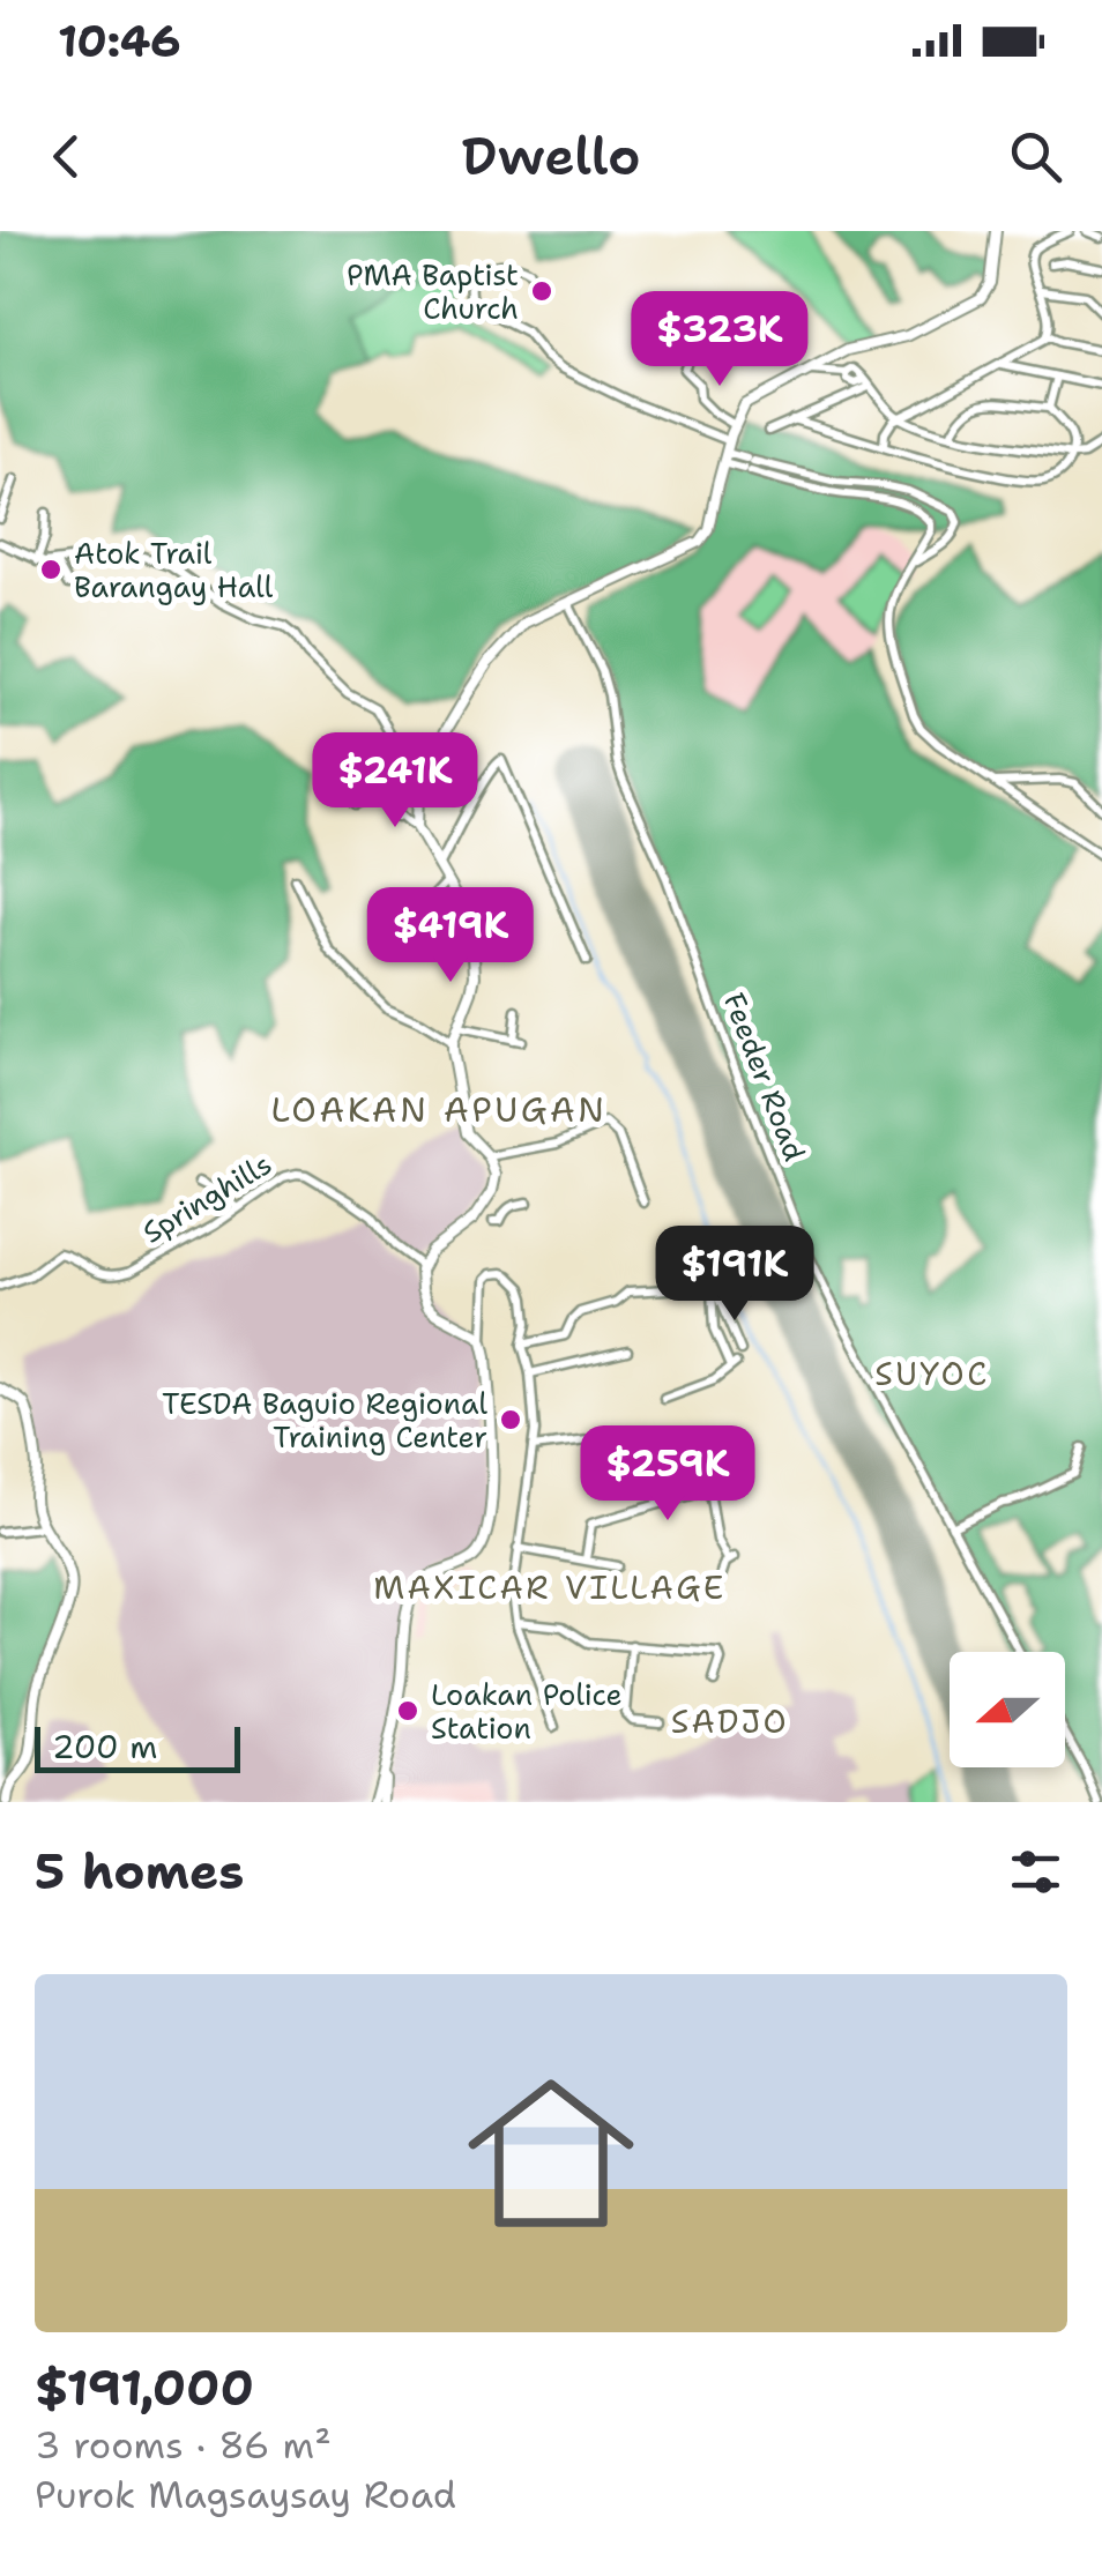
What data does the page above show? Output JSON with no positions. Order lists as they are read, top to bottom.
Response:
{
  "streets": {
    "street": ["Feeder Road", "Springhills"]
  },
  "districts": [
    "LOAKAN APUGAN",
    "SUYOC",
    "MAXICAR VILLAGE",
    "SADJO"
  ],
  "places": [
    "PMA Baptist Church",
    "Atok Trail Barangay Hall",
    "TESDA Baguio Regional Training Center",
    "Loakan Police Station"
  ],
  "scale_bar": "200 m",
  "north": "left",
  "page": {
    "status": "10:46",
    "header": "Dwello",
    "price": [
      "$323K",
      "$241K",
      "$419K",
      "$191K",
      "$259K"
    ],
    "scale": "200 m",
    "heading": "5 homes",
    "list": [
      {
        "name": "$191,000",
        "note": "3 rooms · 86 m² · Purok Magsaysay Road"
      }
    ]
  }
}
